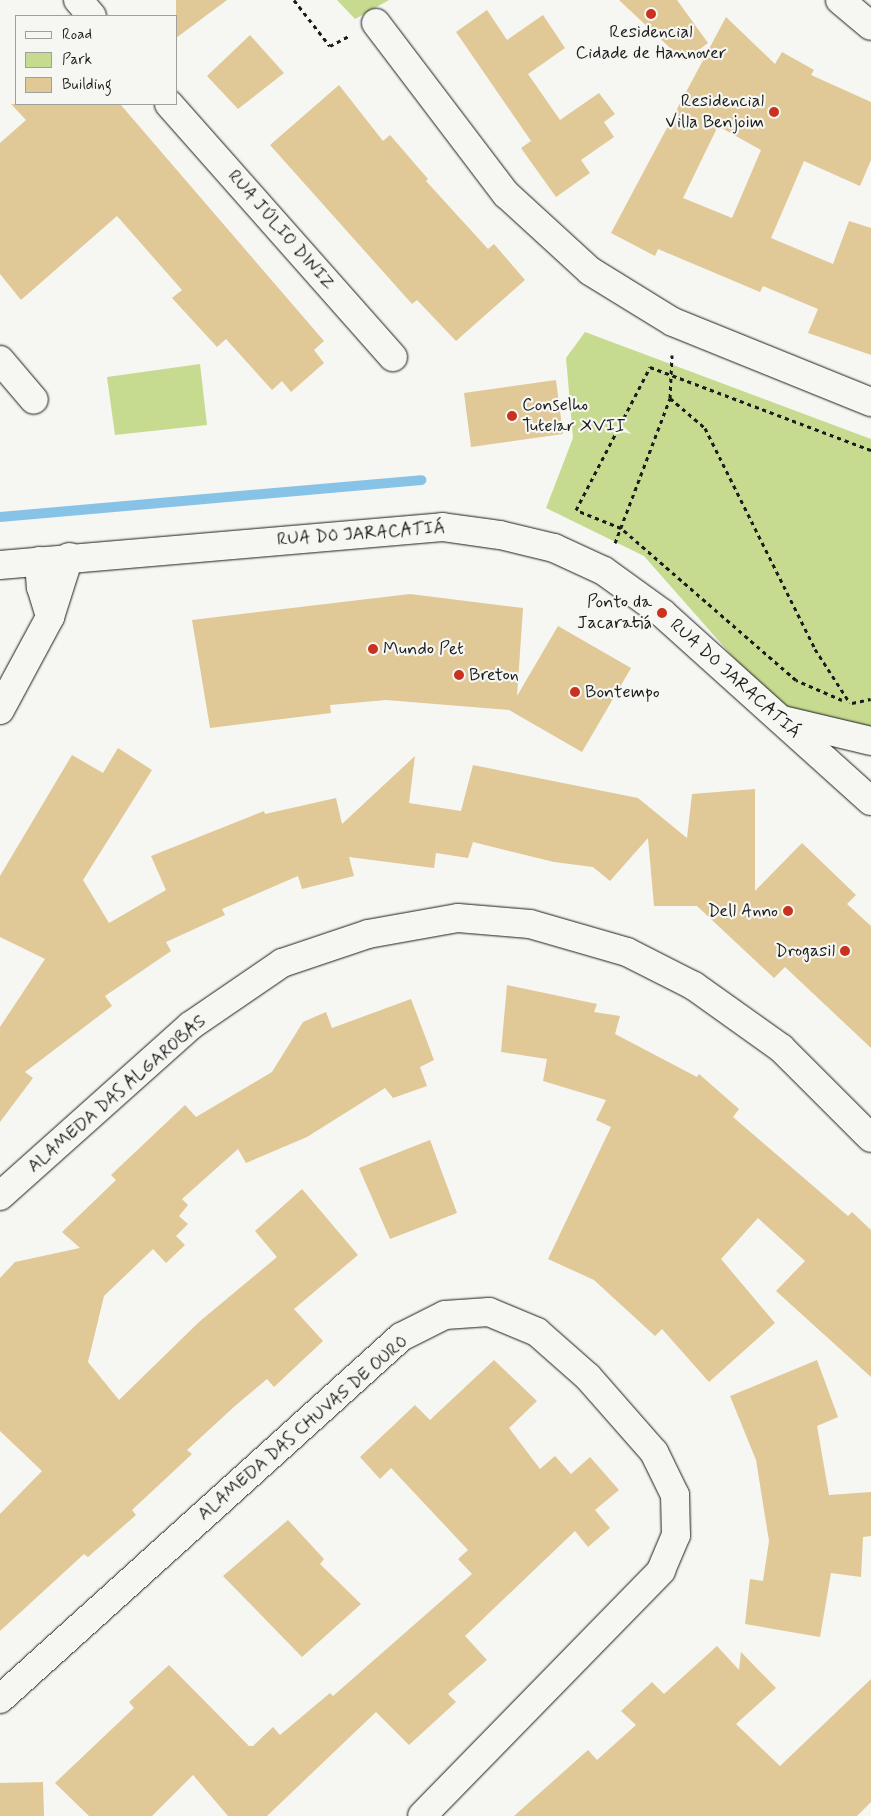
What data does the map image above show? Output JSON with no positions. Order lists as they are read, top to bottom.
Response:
{
  "streets": {
    "street": [
      "RUA JÚLIO DINIZ",
      "RUA DO JARACATIÁ",
      "ALAMEDA DAS ALGAROBAS",
      "ALAMEDA DAS CHUVAS DE OURO"
    ]
  },
  "places": [
    "Residencial Cidade de Hannover",
    "Residencial Villa Benjoim",
    "Conselho Tutelar XVII",
    "Ponto da Jacaratiá",
    "Mundo Pet",
    "Breton",
    "Bontempo",
    "Dell Anno",
    "Drogasil"
  ],
  "legend": ["Road", "Park", "Building"]
}
